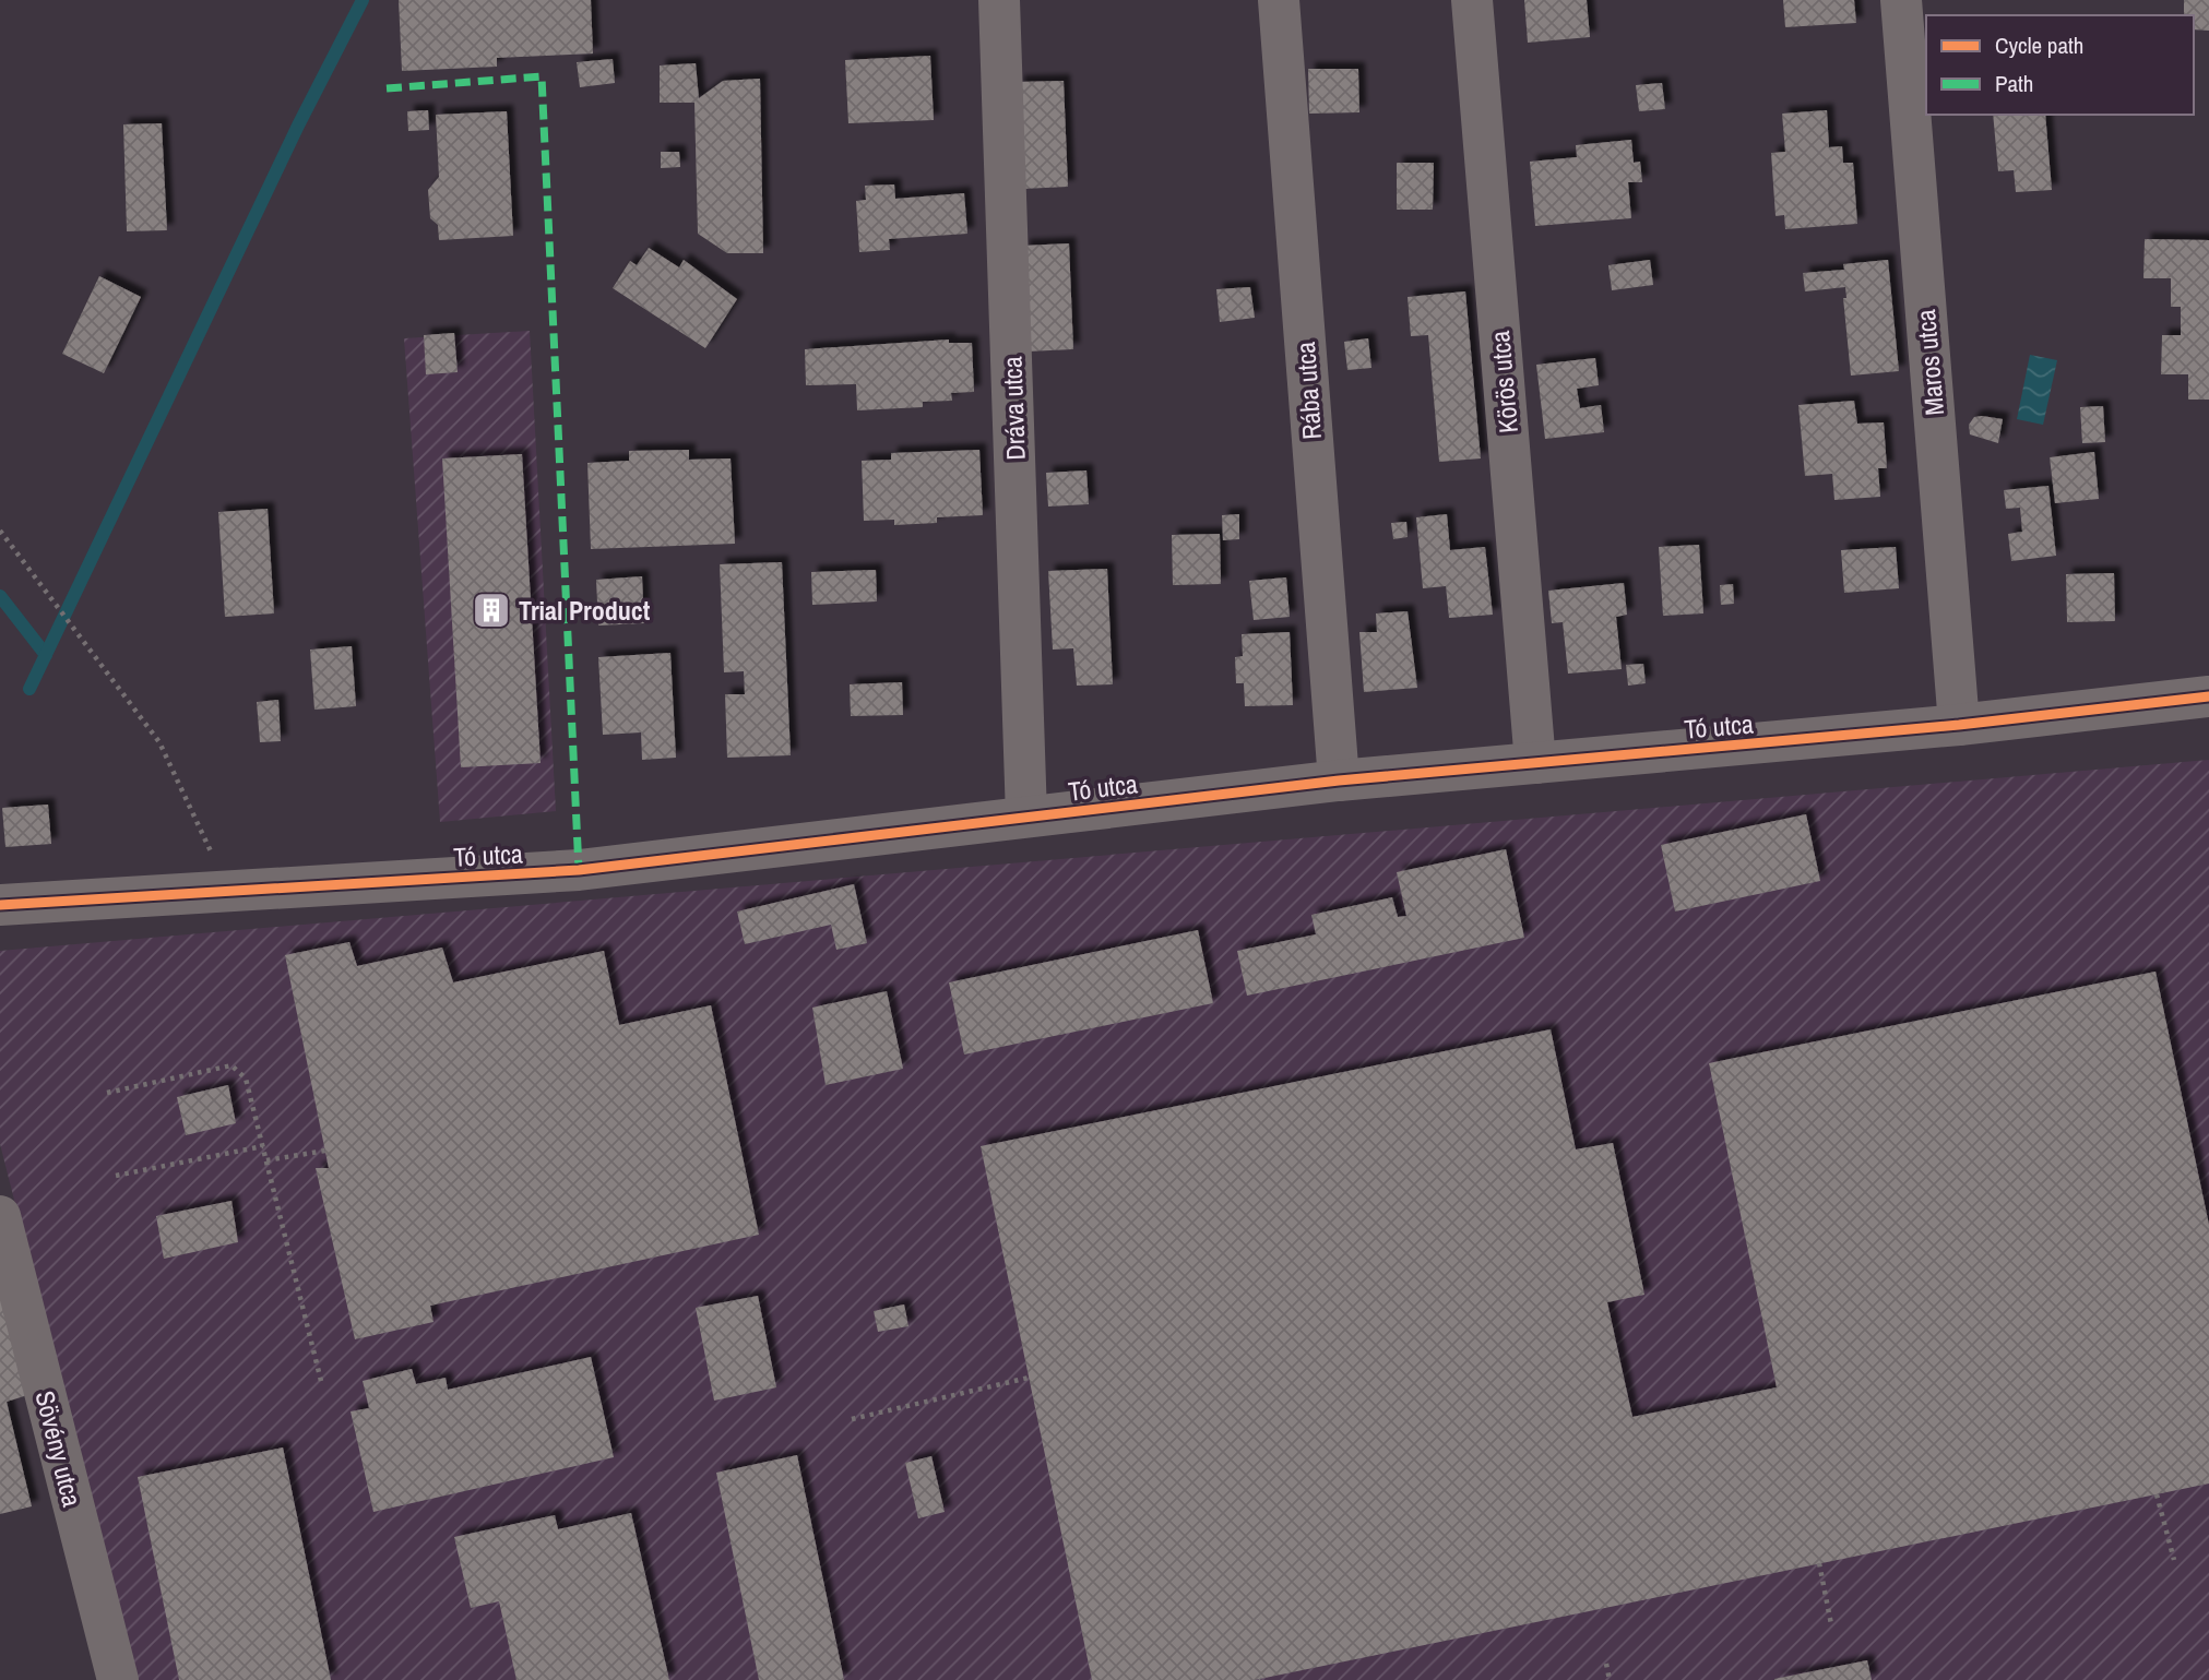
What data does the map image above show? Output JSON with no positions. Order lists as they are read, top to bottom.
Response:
{
  "streets": {
    "street": [
      "Maros utca",
      "Körös utca",
      "Rába utca",
      "Dráva utca",
      "Tó utca",
      "Sövény utca"
    ]
  },
  "crossings": [
    ["Maros utca", "Tó utca"],
    ["Körös utca", "Tó utca"],
    ["Rába utca", "Tó utca"],
    ["Dráva utca", "Tó utca"]
  ],
  "places": {
    "building": ["Trial Product"]
  },
  "legend": ["Cycle path", "Path"]
}
